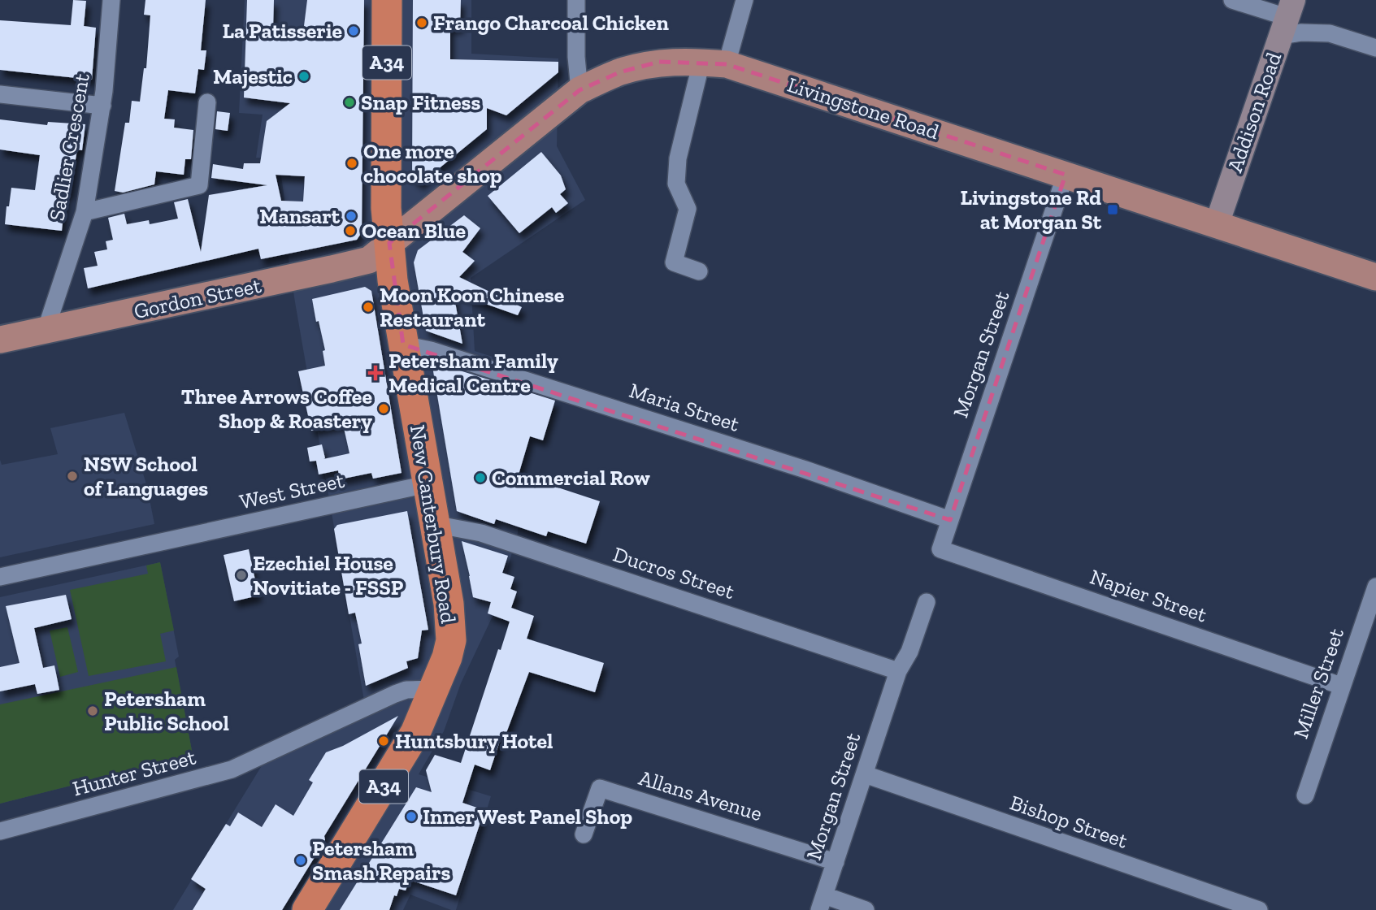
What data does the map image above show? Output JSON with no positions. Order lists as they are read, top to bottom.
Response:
{
  "streets": {
    "highway": ["A34", "New Canterbury Road"],
    "main road": ["Livingstone Road", "Addison Road", "Gordon Street"],
    "street": [
      "Sadlier Crescent",
      "Morgan Street",
      "Maria Street",
      "West Street",
      "Ducros Street",
      "Napier Street",
      "Miller Street",
      "Hunter Street",
      "Allans Avenue",
      "Bishop Street"
    ]
  },
  "crossings": [
    ["Livingstone Road", "Addison Road"],
    ["Livingstone Road", "Gordon Street"],
    ["Livingstone Road", "Morgan Street"],
    ["Livingstone Road", "New Canterbury Road"],
    ["Sadlier Crescent", "Gordon Street"],
    ["Gordon Street", "New Canterbury Road"],
    ["Morgan Street", "Maria Street"],
    ["Morgan Street", "Ducros Street"],
    ["Morgan Street", "Napier Street"],
    ["Morgan Street", "Allans Avenue"],
    ["Morgan Street", "Bishop Street"],
    ["Maria Street", "New Canterbury Road"],
    ["West Street", "New Canterbury Road"],
    ["New Canterbury Road", "Ducros Street"],
    ["New Canterbury Road", "Hunter Street"],
    ["Napier Street", "Miller Street"]
  ],
  "places": {
    "other": [
      "Frango Charcoal Chicken",
      "La Patisserie",
      "Majestic",
      "Snap Fitness",
      "One more chocolate shop",
      "Mansart",
      "Ocean Blue",
      "Moon Koon Chinese Restaurant",
      "Three Arrows Coffee Shop & Roastery",
      "NSW School of Languages",
      "Commercial Row",
      "Ezechiel House Novitiate - FSSP",
      "Petersham Public School",
      "Huntsbury Hotel",
      "Inner West Panel Shop",
      "Petersham Smash Repairs"
    ],
    "transit": ["Livingstone Rd at Morgan St"],
    "health": ["Petersham Family Medical Centre"]
  }
}
